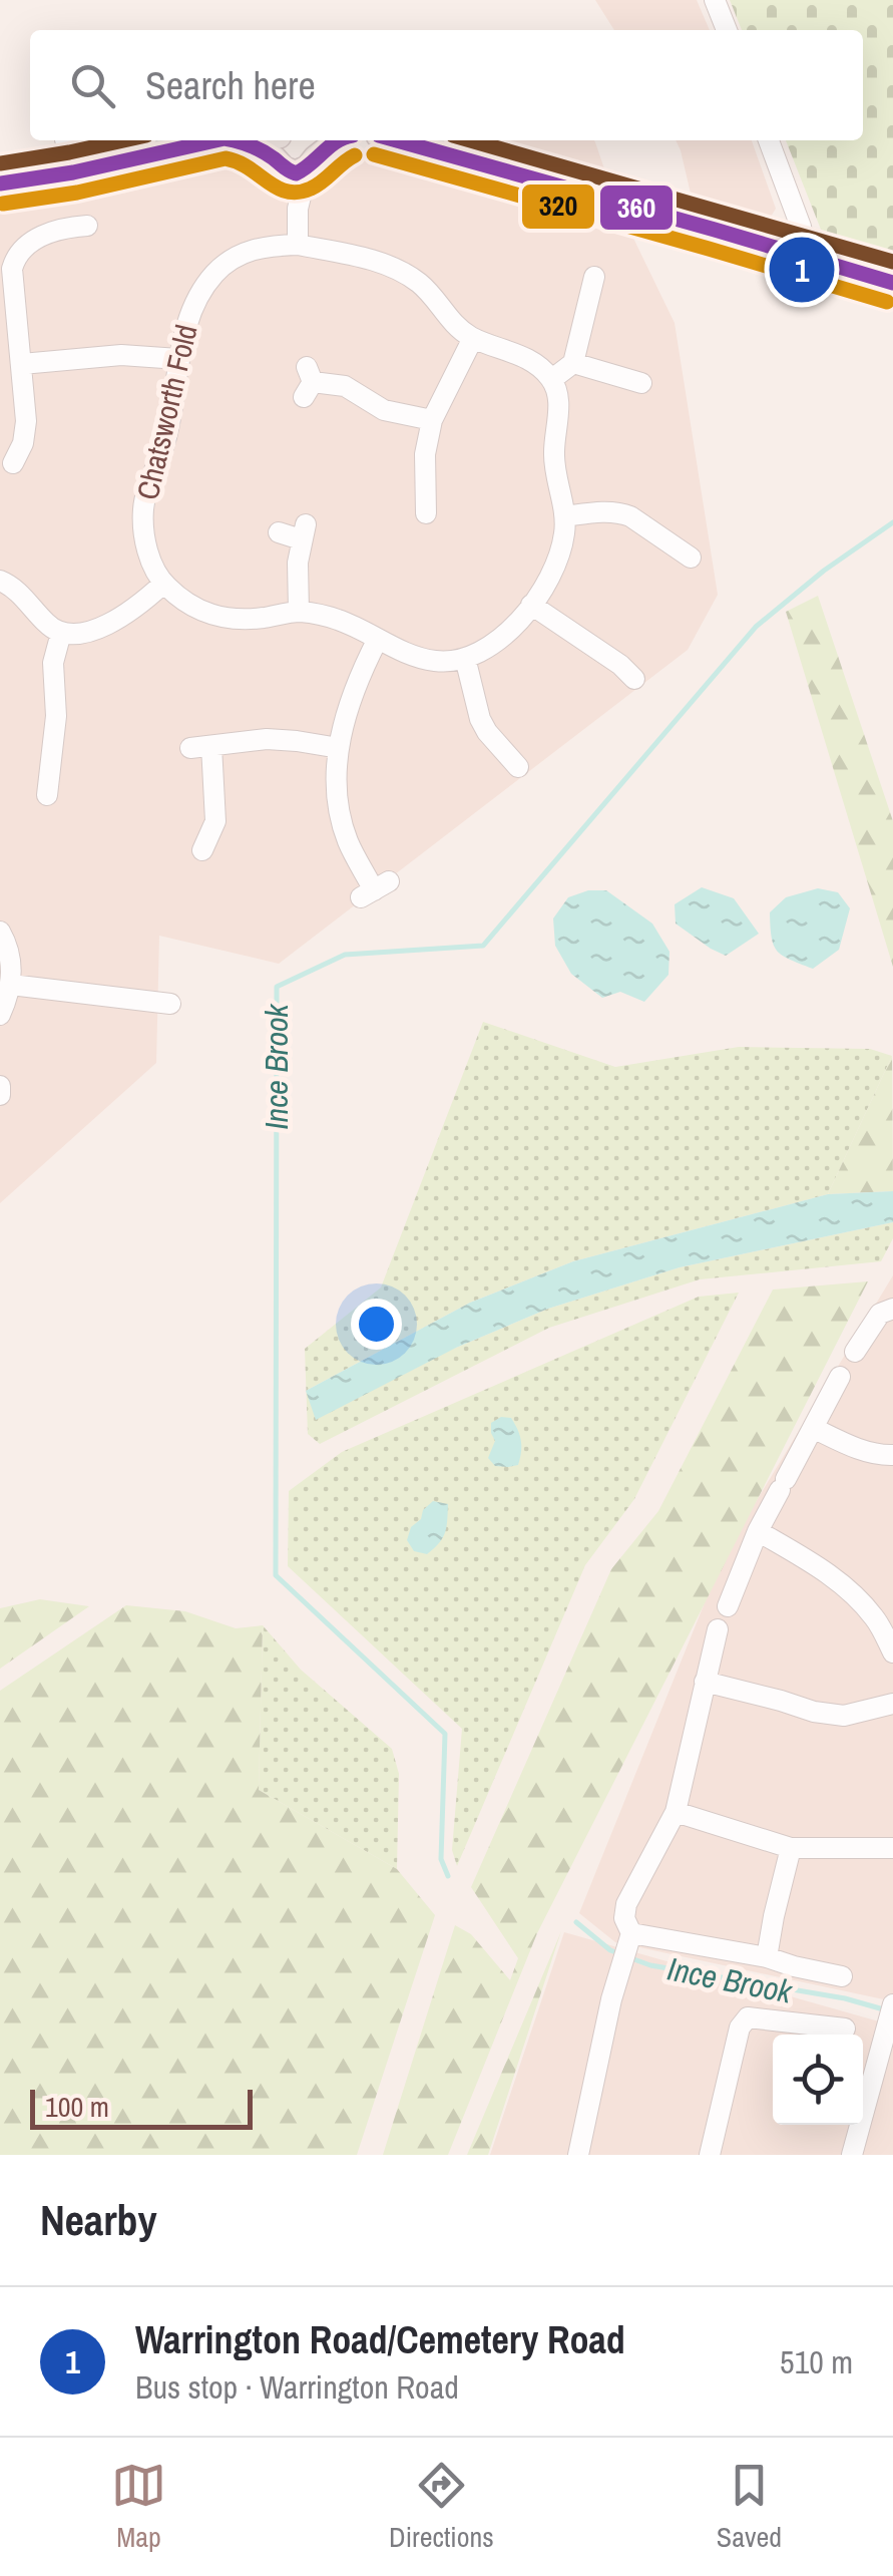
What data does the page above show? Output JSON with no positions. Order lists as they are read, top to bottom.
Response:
{
  "streets": {
    "street": ["Chatsworth Fold"]
  },
  "water": ["Ince Brook"],
  "lines": ["transit line 360", "transit line 320"],
  "scale_bar": "100 m",
  "page": {
    "search": "Search here",
    "pins": "1",
    "scale": "100 m",
    "heading": "Nearby",
    "list": [
      {
        "mark": "1",
        "name": "Warrington Road/Cemetery Road",
        "note": "Bus stop · Warrington Road",
        "value": "510 m"
      }
    ],
    "nav": ["Map", "Directions", "Saved"]
  }
}
